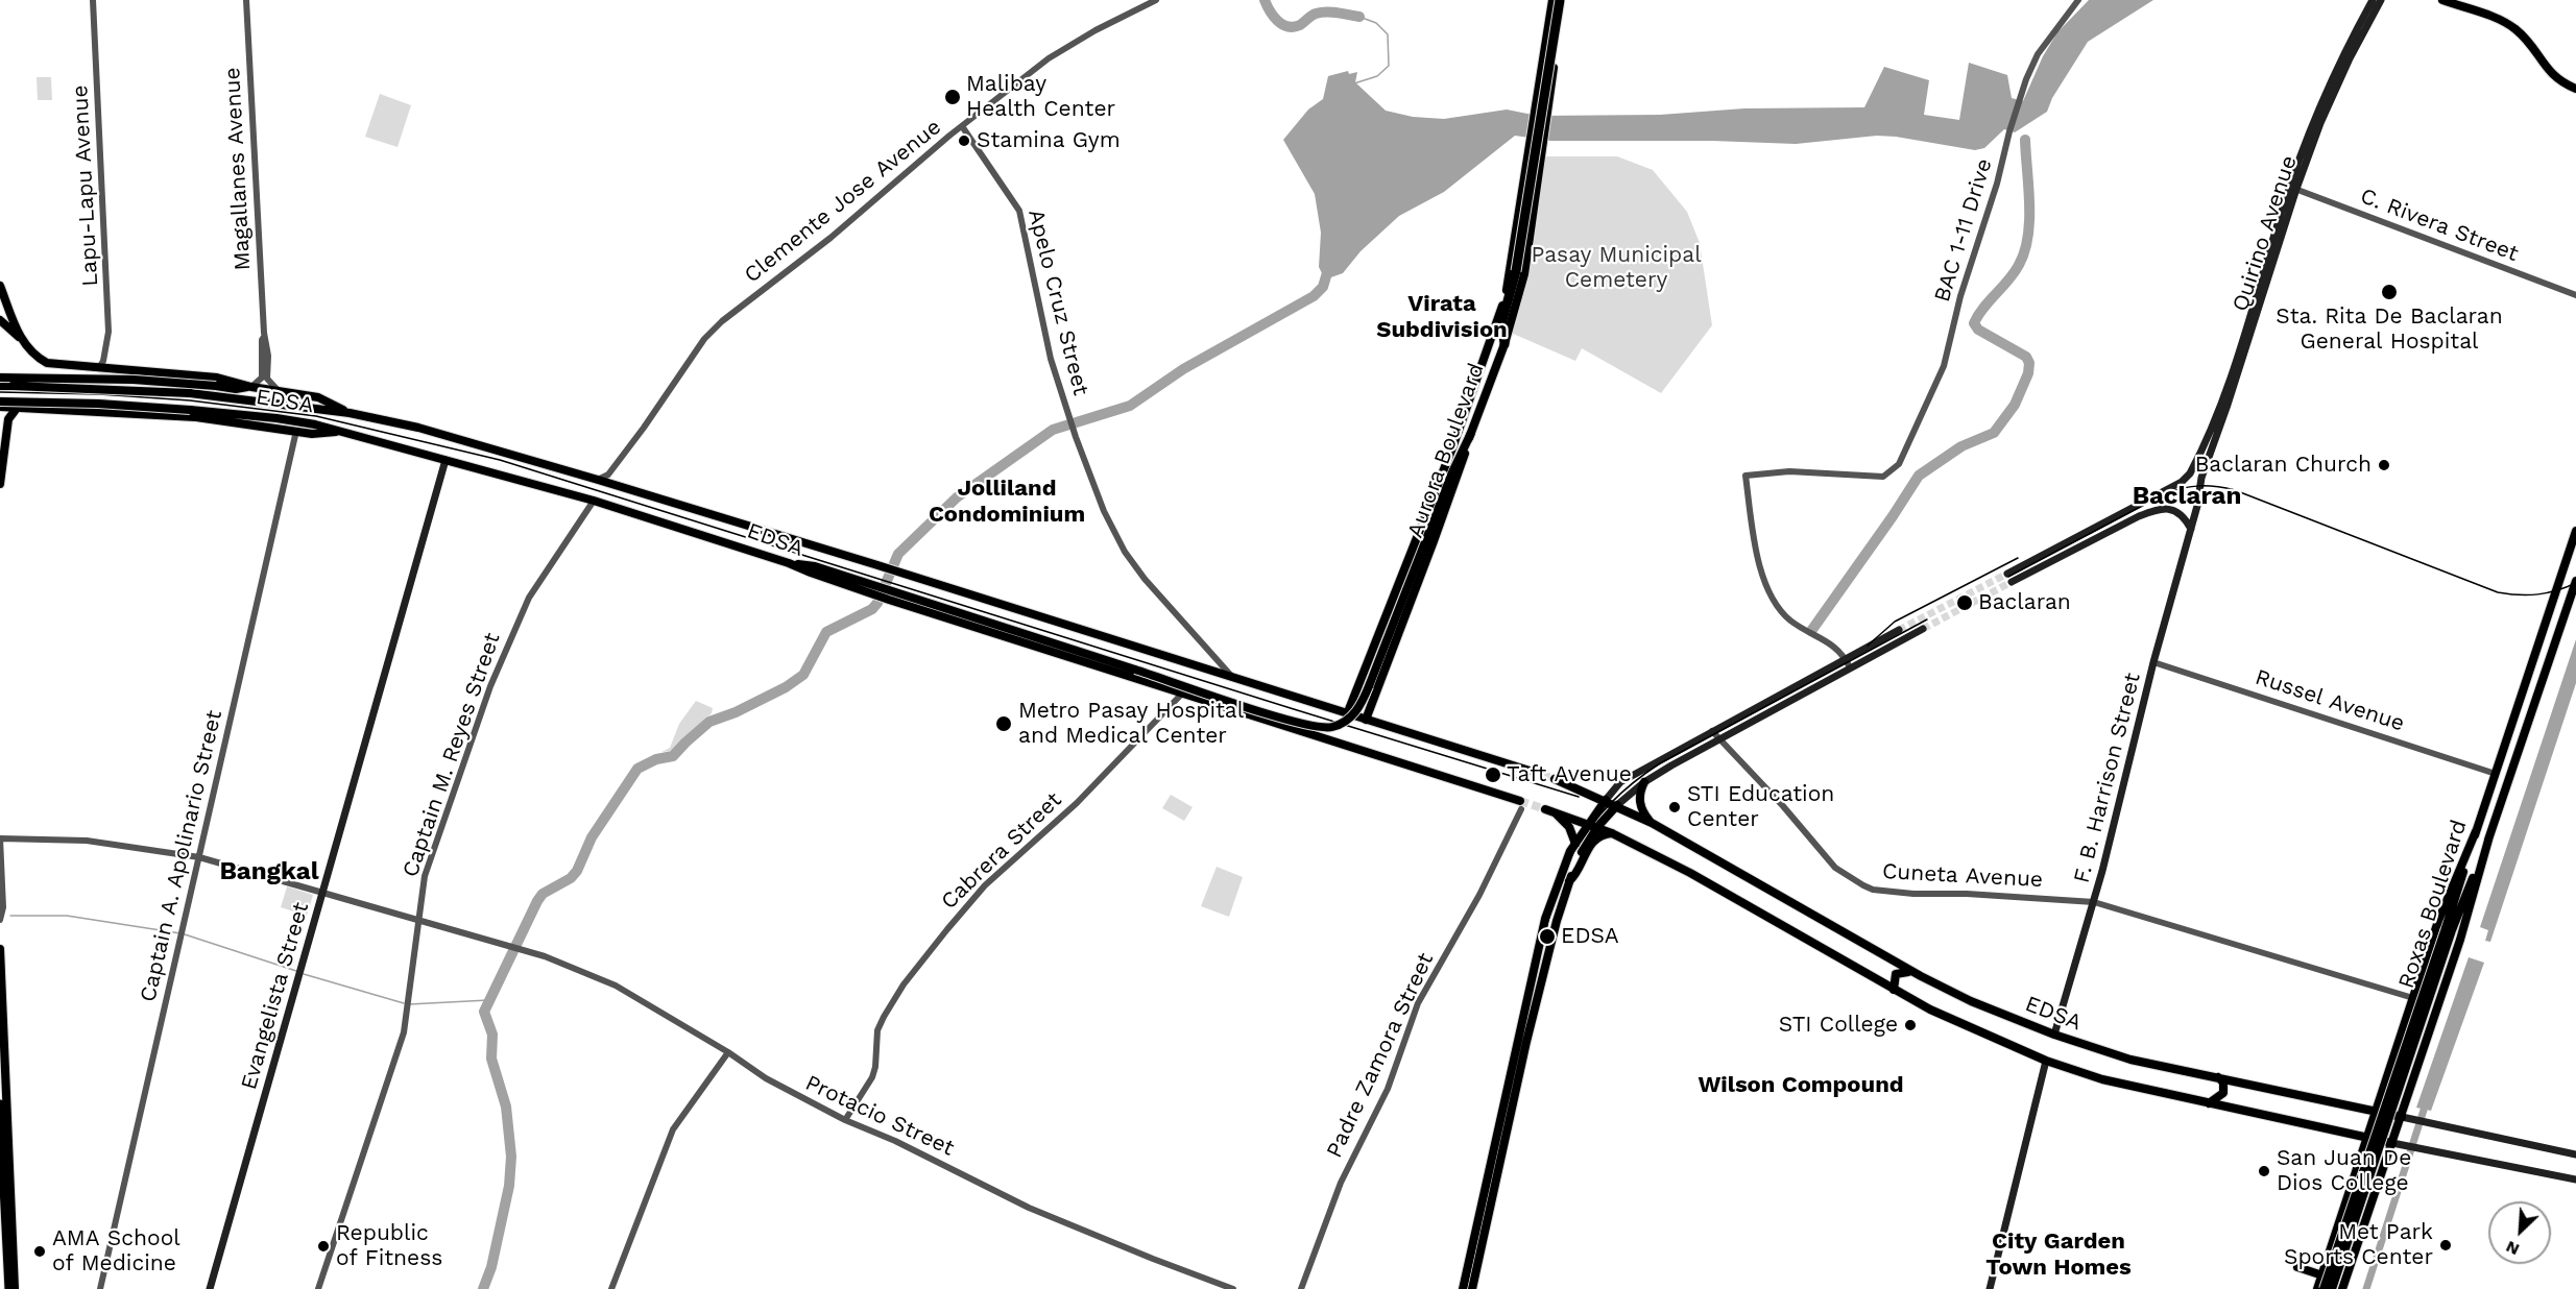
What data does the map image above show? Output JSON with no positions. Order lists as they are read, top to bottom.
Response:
{
  "streets": {
    "main road": [
      "Quirino Avenue",
      "EDSA",
      "Aurora Boulevard",
      "F. B. Harrison Street",
      "Roxas Boulevard",
      "Evangelista Street"
    ],
    "street": [
      "Magallanes Avenue",
      "Lapu-Lapu Avenue",
      "Clemente Jose Avenue",
      "C. Rivera Street",
      "BAC 1-11 Drive",
      "Apelo Cruz Street",
      "Russel Avenue",
      "Captain M. Reyes Street",
      "Cabrera Street",
      "Captain A. Apolinario Street",
      "Cuneta Avenue",
      "Padre Zamora Street",
      "Protacio Street"
    ]
  },
  "crossings": [
    ["Magallanes Avenue", "EDSA"],
    ["Clemente Jose Avenue", "Apelo Cruz Street"],
    ["Clemente Jose Avenue", "EDSA"],
    ["C. Rivera Street", "Quirino Avenue"],
    ["Quirino Avenue", "F. B. Harrison Street"],
    ["Apelo Cruz Street", "EDSA"],
    ["EDSA", "Aurora Boulevard"],
    ["EDSA", "Captain M. Reyes Street"],
    ["EDSA", "F. B. Harrison Street"],
    ["EDSA", "Cabrera Street"],
    ["EDSA", "Evangelista Street"],
    ["EDSA", "Padre Zamora Street"],
    ["Russel Avenue", "F. B. Harrison Street"],
    ["Russel Avenue", "Roxas Boulevard"],
    ["Captain M. Reyes Street", "Protacio Street"],
    ["F. B. Harrison Street", "Cuneta Avenue"],
    ["Cabrera Street", "Protacio Street"],
    ["Captain A. Apolinario Street", "Protacio Street"],
    ["Evangelista Street", "Protacio Street"]
  ],
  "districts": [
    "Virata Subdivision",
    "Jolliland Condominium",
    "Baclaran",
    "Bangkal",
    "Wilson Compound",
    "City Garden Town Homes"
  ],
  "parks": ["Pasay Municipal Cemetery"],
  "places": [
    "Malibay Health Center",
    "Stamina Gym",
    "Sta. Rita De Baclaran General Hospital",
    "Baclaran Church",
    "Baclaran",
    "Metro Pasay Hospital and Medical Center",
    "Taft Avenue",
    "STI Education Center",
    "EDSA",
    "STI College",
    "San Juan De Dios College",
    "Met Park Sports Center",
    "Republic of Fitness",
    "AMA School of Medicine"
  ],
  "north": "bottom left"
}
